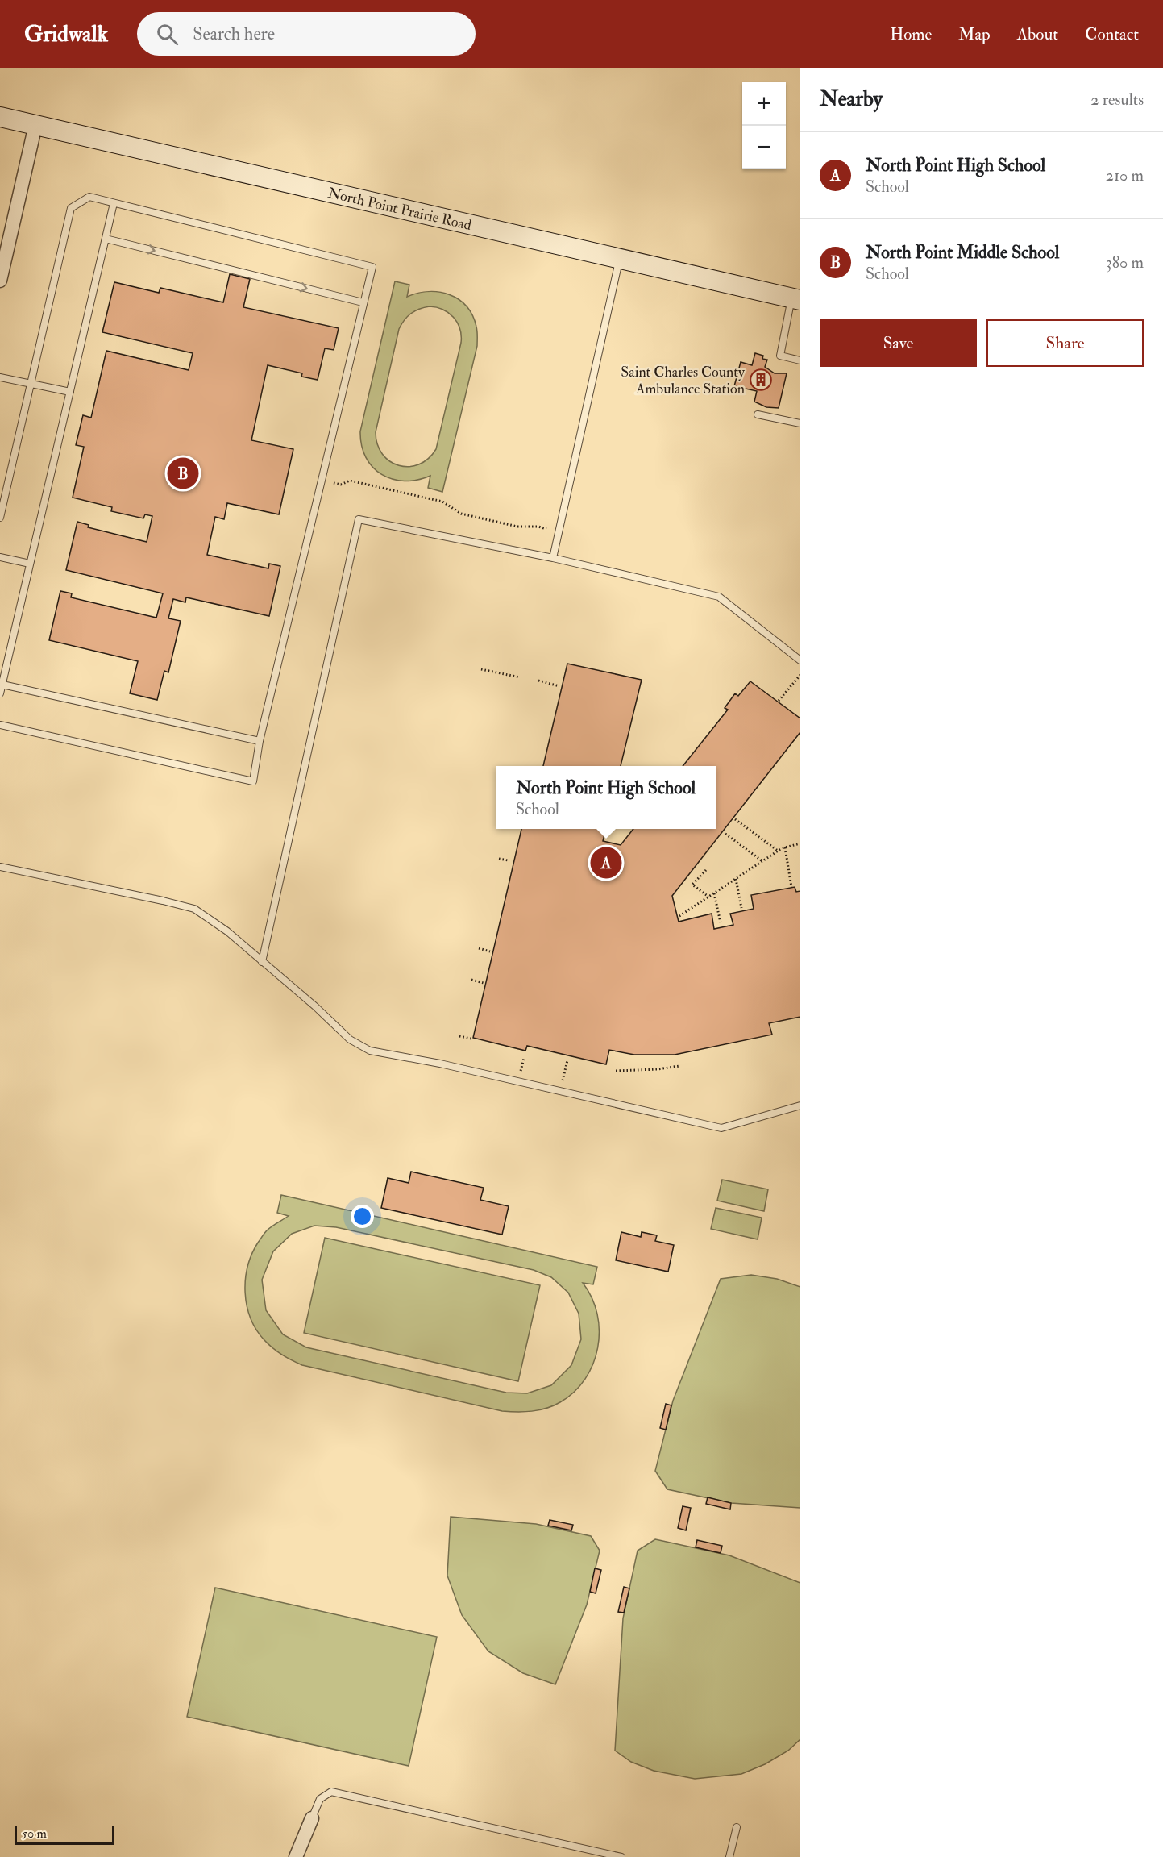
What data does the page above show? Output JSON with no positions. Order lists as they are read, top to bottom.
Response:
{
  "streets": {
    "street": ["North Point Prairie Road"]
  },
  "places": {
    "building": ["Saint Charles County Ambulance Station"]
  },
  "scale_bar": "50 m",
  "page": {
    "header": "Gridwalk",
    "search": "Search here",
    "nav": [
      "Home",
      "Map",
      "About",
      "Contact"
    ],
    "heading": ["Nearby", "2 results"],
    "map_buttons": ["+", "−"],
    "list": [
      {
        "mark": "A",
        "name": "North Point High School",
        "note": "School",
        "value": "210 m"
      },
      {
        "mark": "B",
        "name": "North Point Middle School",
        "note": "School",
        "value": "380 m"
      }
    ],
    "buttons": ["Save", "Share"],
    "pins": ["B", "A"],
    "popup": ["North Point High School", "School"],
    "scale": "50 m"
  }
}
